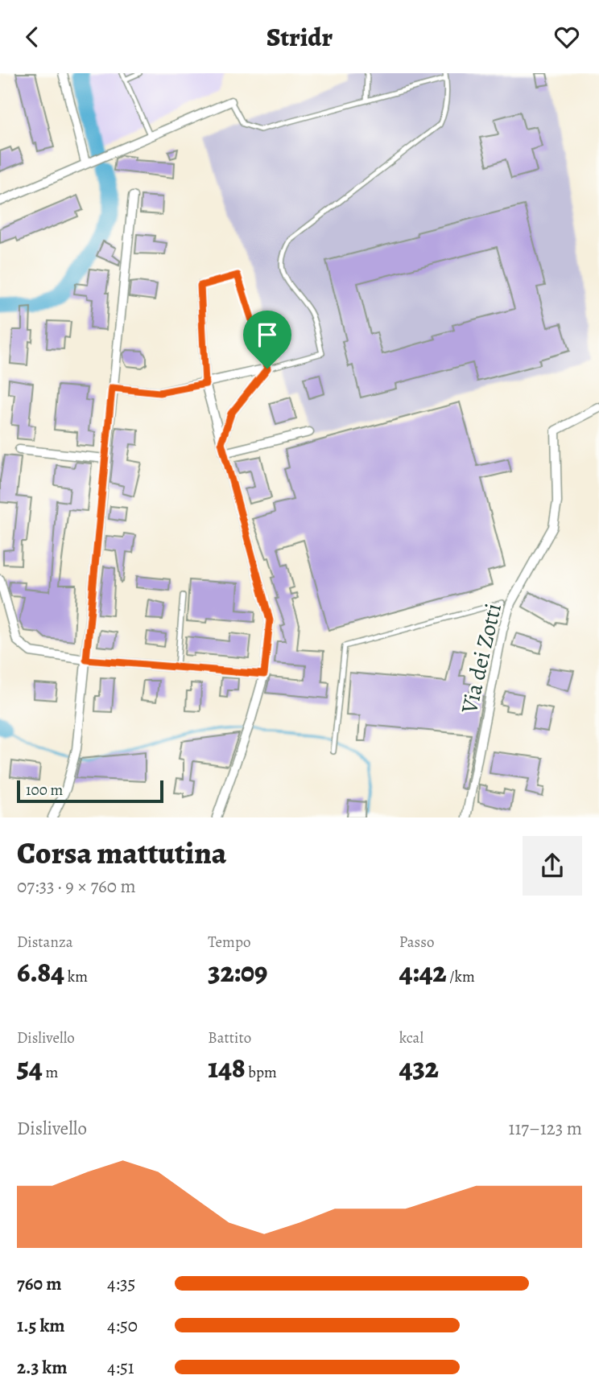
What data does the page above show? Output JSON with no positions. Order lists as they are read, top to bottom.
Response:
{
  "streets": {
    "street": ["Via dei Zotti"]
  },
  "scale_bar": "100 m",
  "page": {
    "header": "Stridr",
    "scale": "100 m",
    "heading": ["Corsa mattutina", "07:33 · 9 × 760 m"],
    "stats": [
      ["Distanza", "6.84 km"],
      ["Tempo", "32:09"],
      ["Passo", "4:42 /km"],
      ["Dislivello", "54 m"],
      ["Battito", "148 bpm"],
      ["kcal", "432"]
    ],
    "chart": ["Dislivello", "117–123 m"],
    "list": [
      {
        "name": "760 m",
        "note": "4:35"
      },
      {
        "name": "1.5 km",
        "note": "4:50"
      },
      {
        "name": "2.3 km",
        "note": "4:51"
      }
    ]
  }
}
